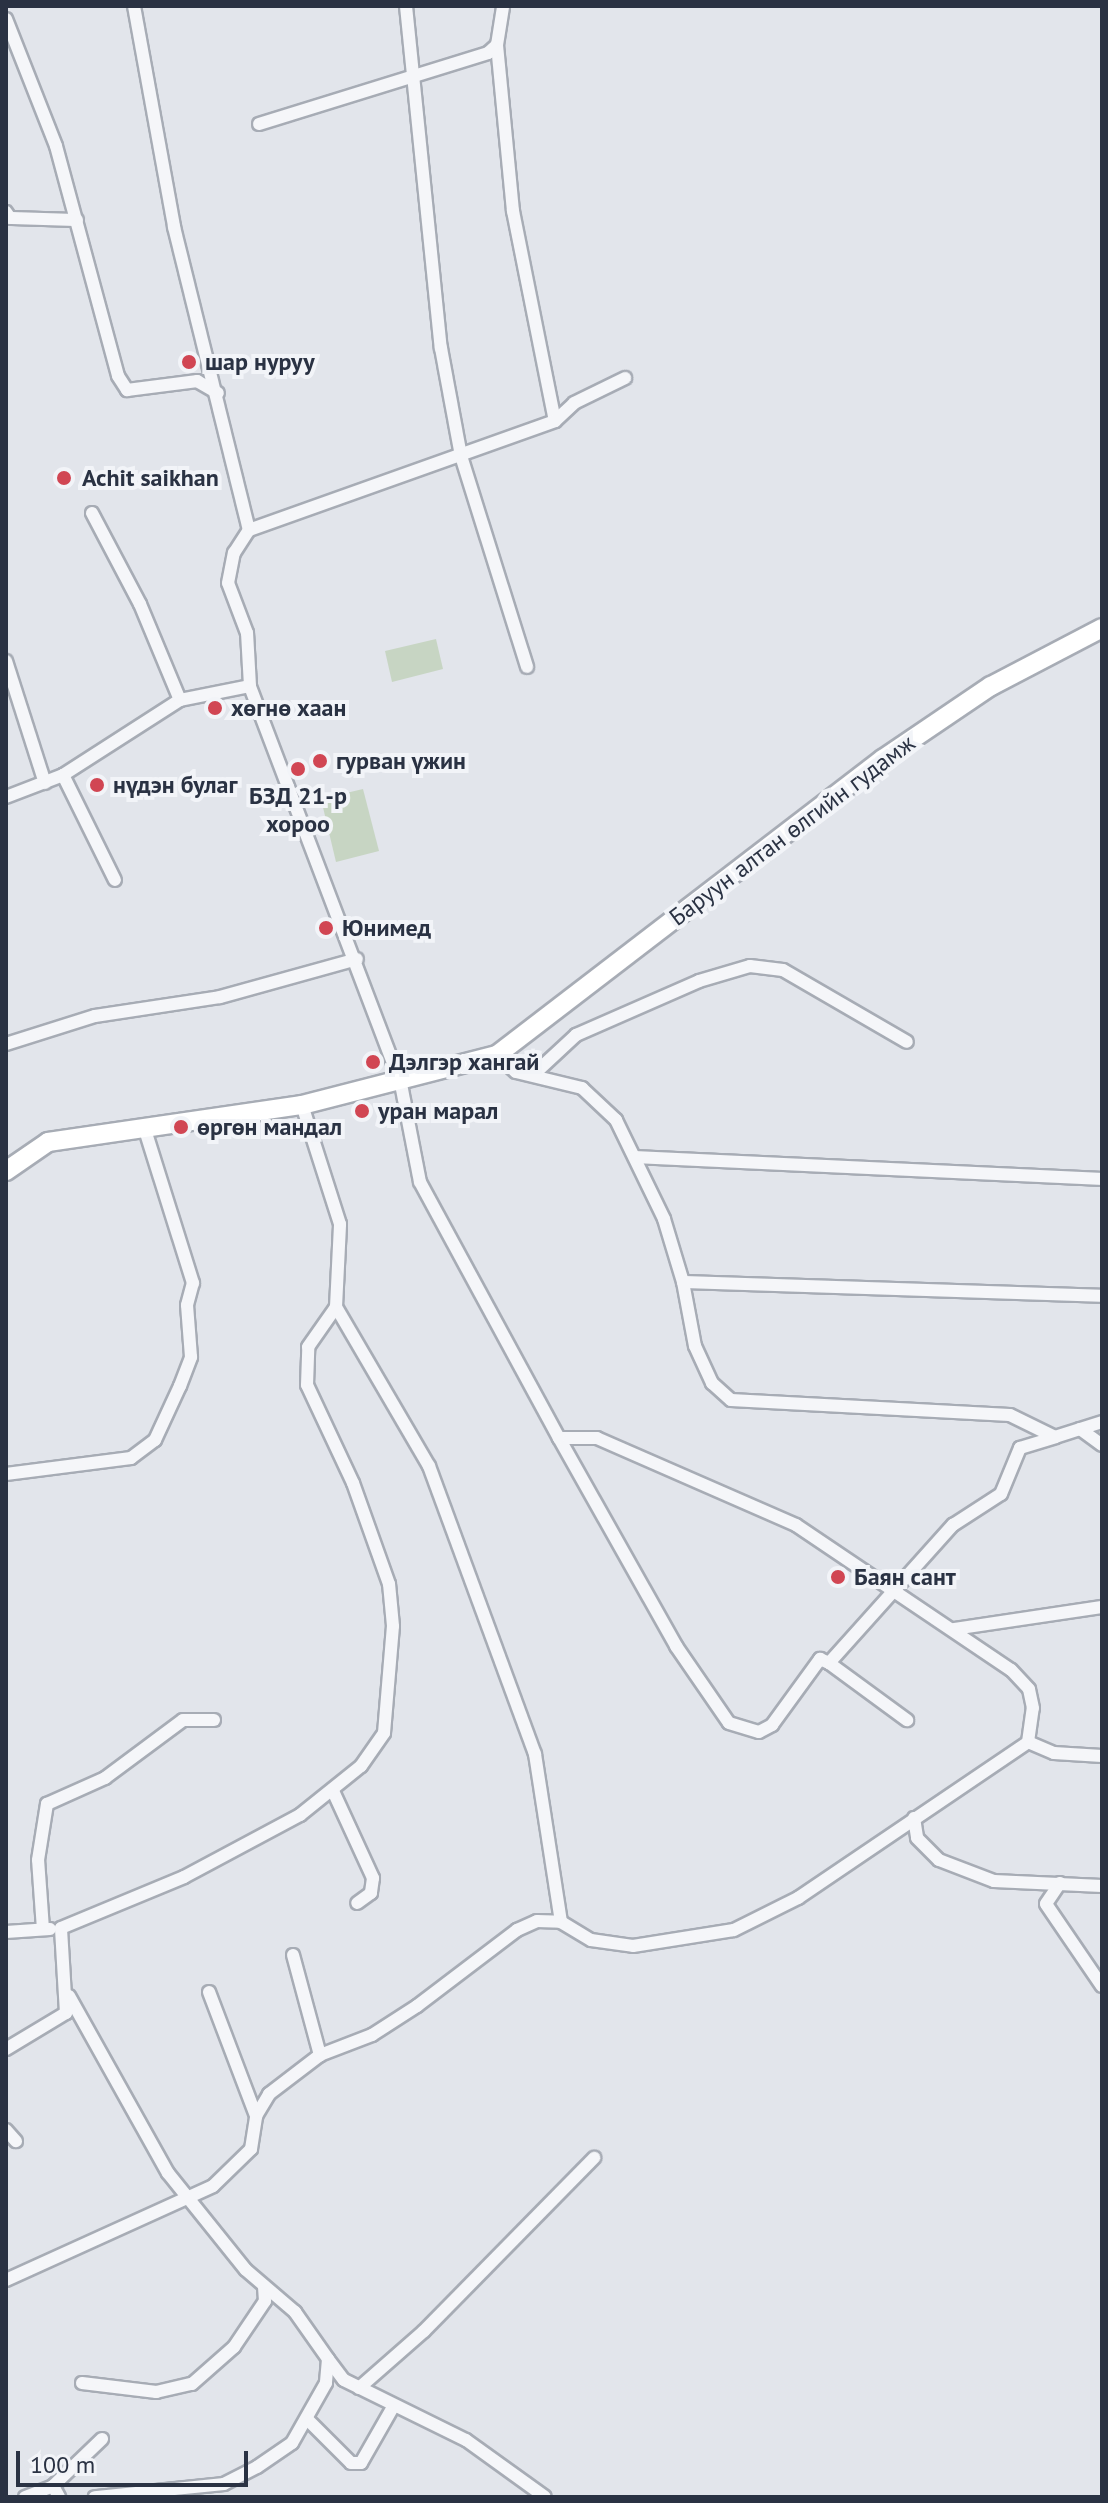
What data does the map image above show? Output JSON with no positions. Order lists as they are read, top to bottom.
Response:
{
  "streets": {
    "main road": ["Баруун алтан өлгийн гудамж"]
  },
  "places": [
    "шар нуруу",
    "Achit saikhan",
    "хөгнө хаан",
    "гурван үжин",
    "БЗД 21-р хороо",
    "нүдэн булаг",
    "Юнимед",
    "Дэлгэр хангай",
    "уран марал",
    "өргөн мандал",
    "Баян сант"
  ],
  "scale_bar": "100 m"
}
